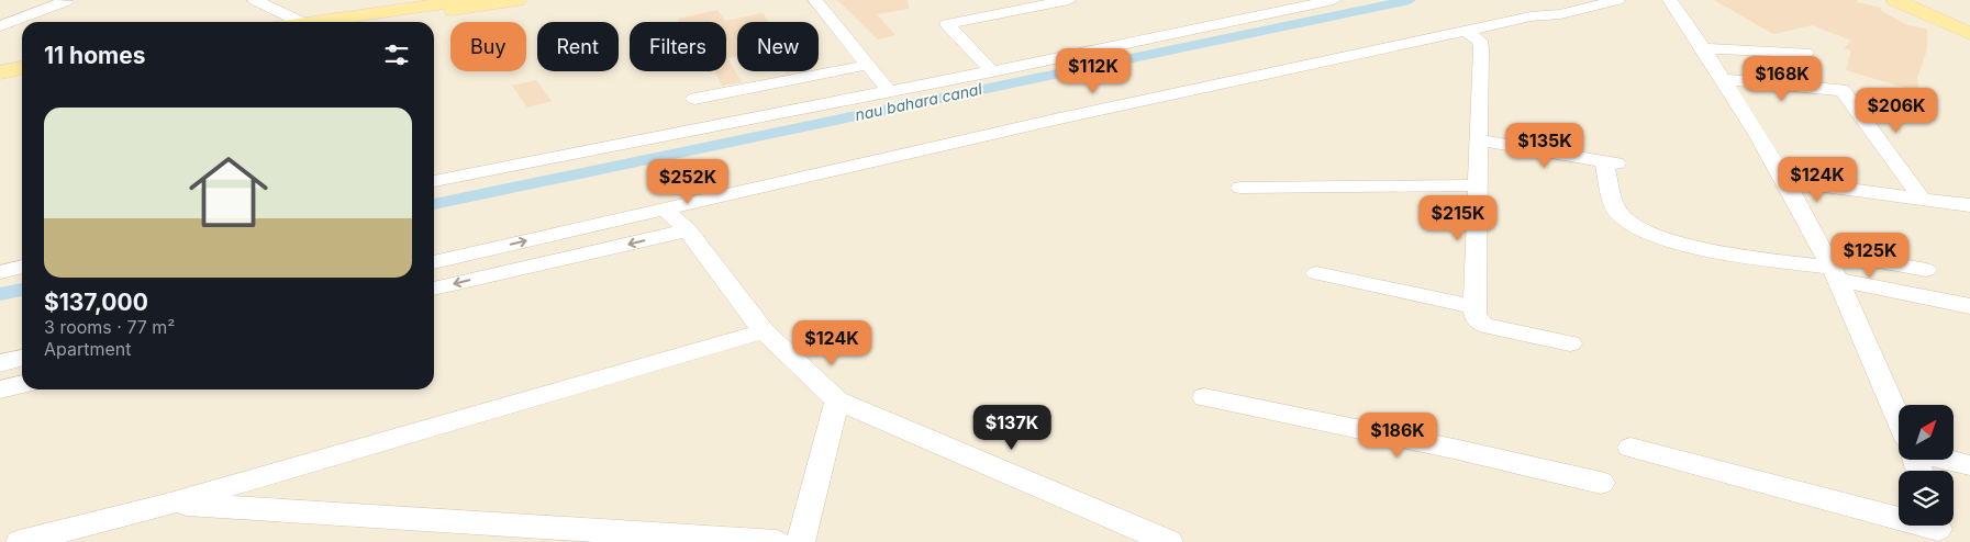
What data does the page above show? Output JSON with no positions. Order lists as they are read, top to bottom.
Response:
{
  "water": ["nau bahara canal"],
  "north": "top right",
  "page": {
    "chip": [
      "Buy",
      "Rent",
      "Filters",
      "New"
    ],
    "heading": "11 homes",
    "price": [
      "$112K",
      "$168K",
      "$206K",
      "$135K",
      "$124K",
      "$252K",
      "$215K",
      "$125K",
      "$124K",
      "$137K",
      "$186K"
    ],
    "list": [
      {
        "name": "$137,000",
        "note": "3 rooms · 77 m² · Apartment"
      }
    ]
  }
}
